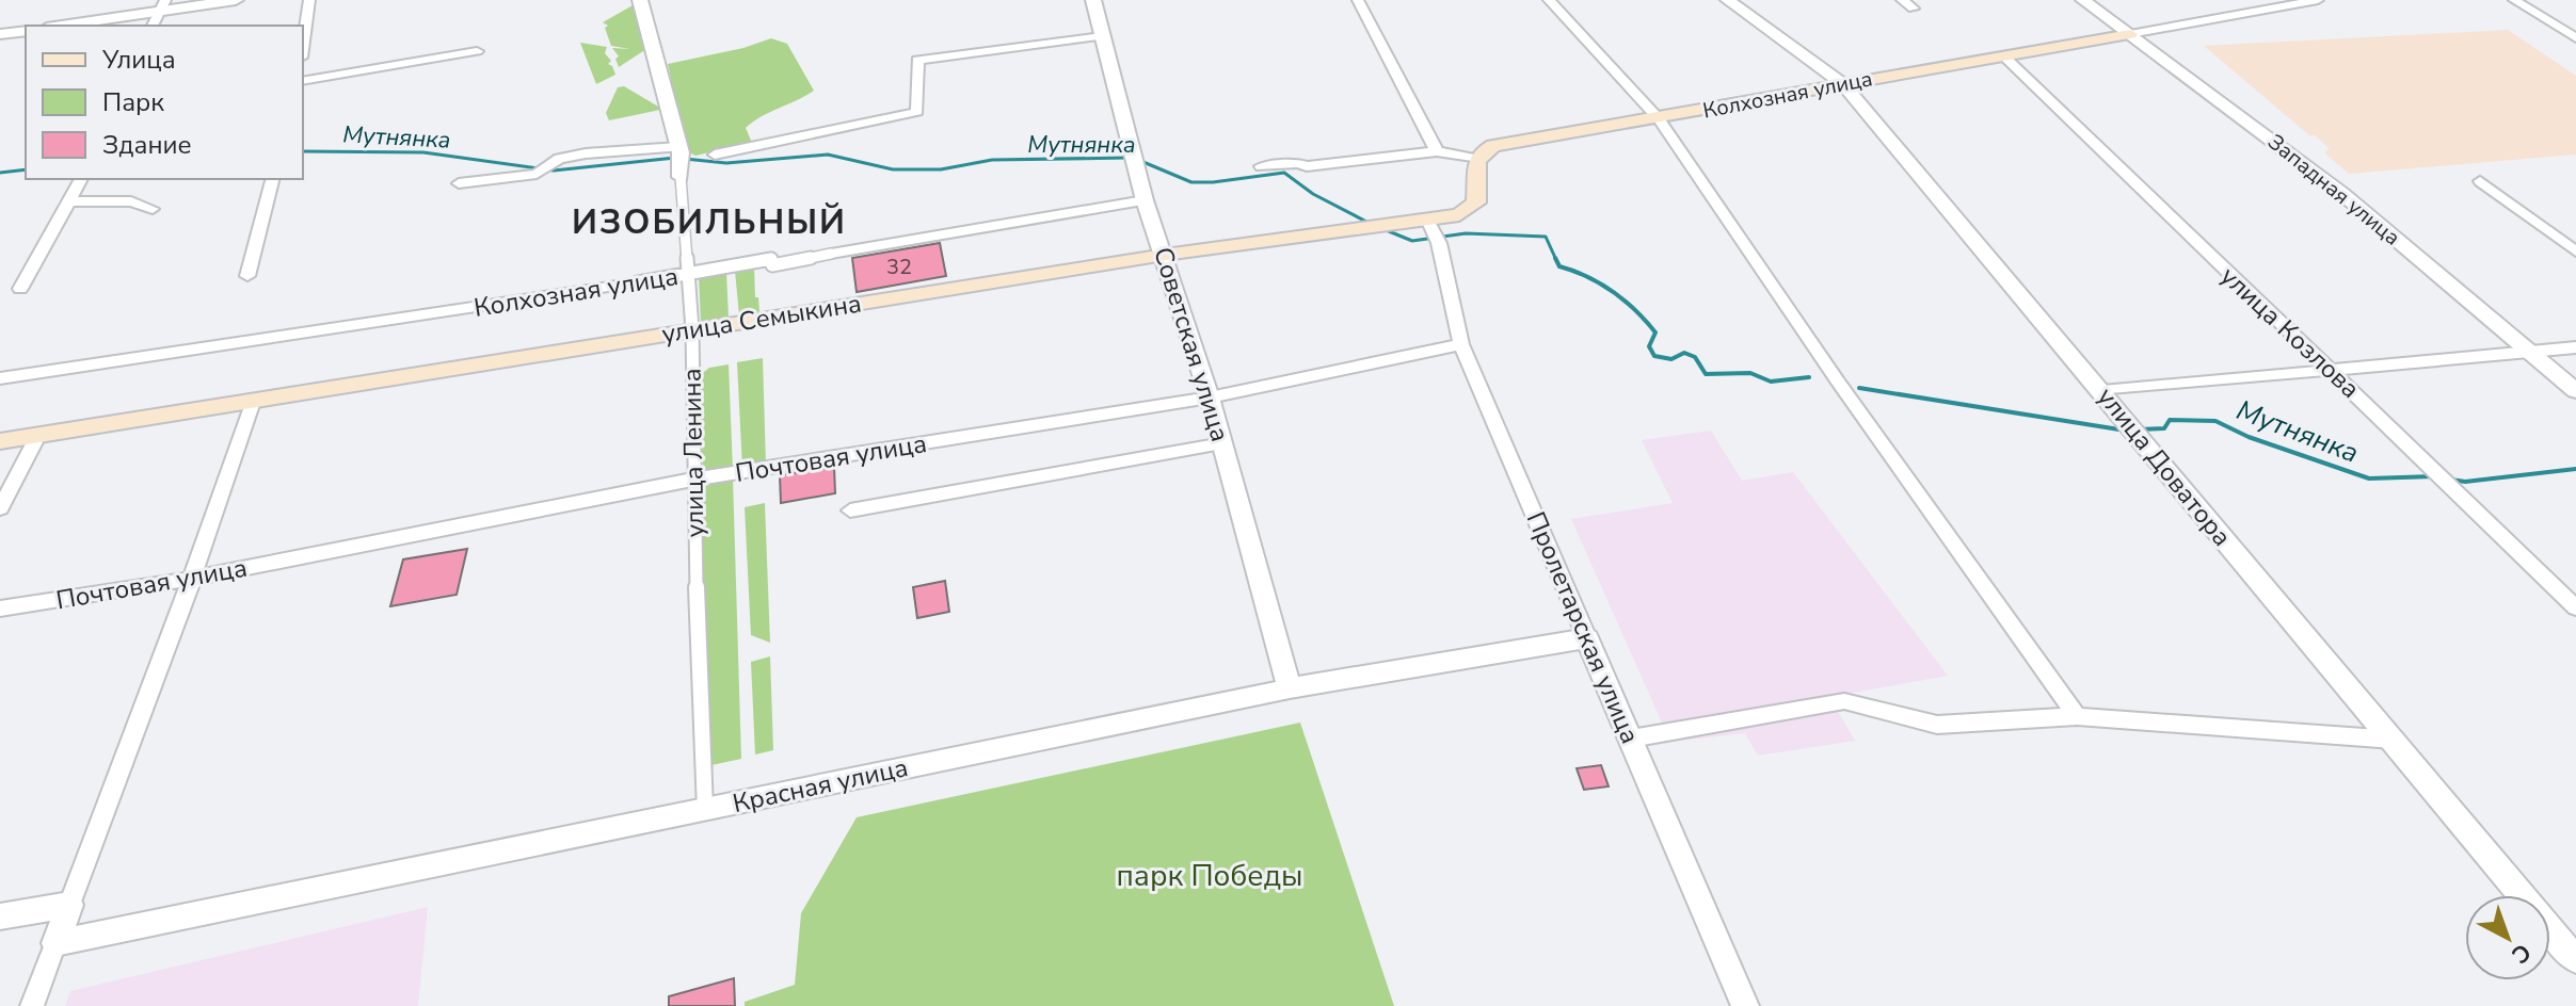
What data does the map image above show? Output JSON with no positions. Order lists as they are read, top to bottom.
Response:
{
  "streets": {
    "main road": ["Колхозная улица", "улица Семыкина"],
    "street": [
      "Западная улица",
      "улица Козлова",
      "Советская улица",
      "улица Ленина",
      "Почтовая улица",
      "улица Доватора",
      "Пролетарская улица",
      "Красная улица"
    ]
  },
  "crossings": [
    ["Колхозная улица", "Западная улица"],
    ["Колхозная улица", "улица Семыкина"],
    ["Колхозная улица", "улица Козлова"],
    ["Колхозная улица", "Советская улица"],
    ["Колхозная улица", "улица Ленина"],
    ["Колхозная улица", "улица Доватора"],
    ["улица Семыкина", "Советская улица"],
    ["улица Семыкина", "улица Ленина"],
    ["улица Семыкина", "Пролетарская улица"],
    ["Советская улица", "Почтовая улица"],
    ["Советская улица", "Красная улица"],
    ["улица Ленина", "Почтовая улица"],
    ["улица Ленина", "Красная улица"],
    ["Почтовая улица", "Пролетарская улица"],
    ["Пролетарская улица", "Красная улица"]
  ],
  "districts": ["ИЗОБИЛЬНЫЙ"],
  "water": ["Мутнянка"],
  "parks": ["парк Победы"],
  "house_numbers": ["32"],
  "legend": ["Улица", "Парк", "Здание"],
  "north": "bottom right"
}
